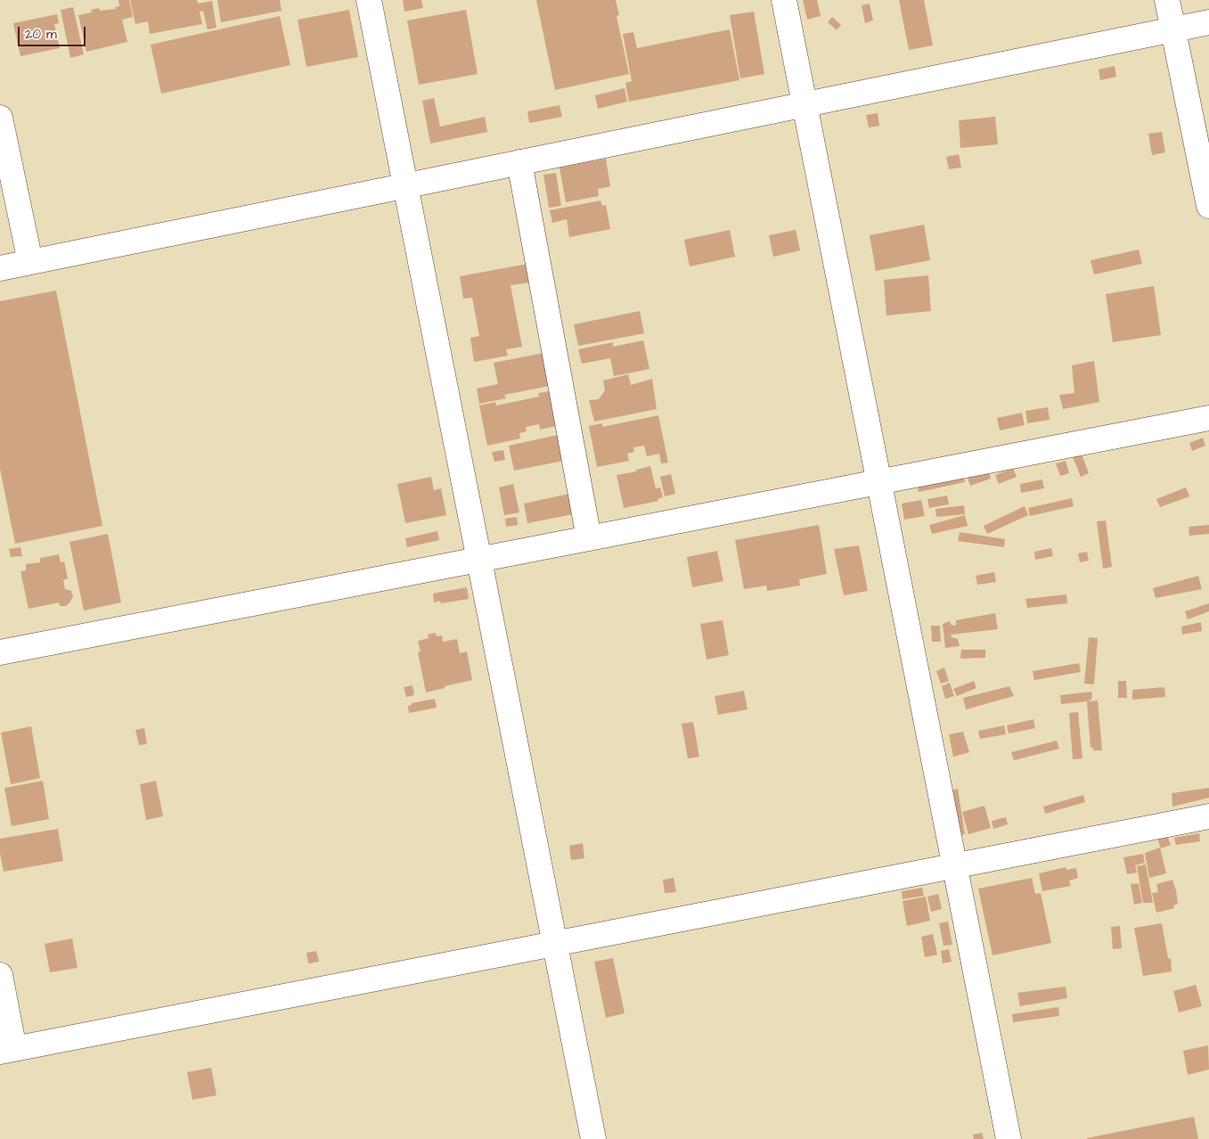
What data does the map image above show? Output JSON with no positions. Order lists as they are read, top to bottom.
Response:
{
  "scale_bar": "20 m"
}
